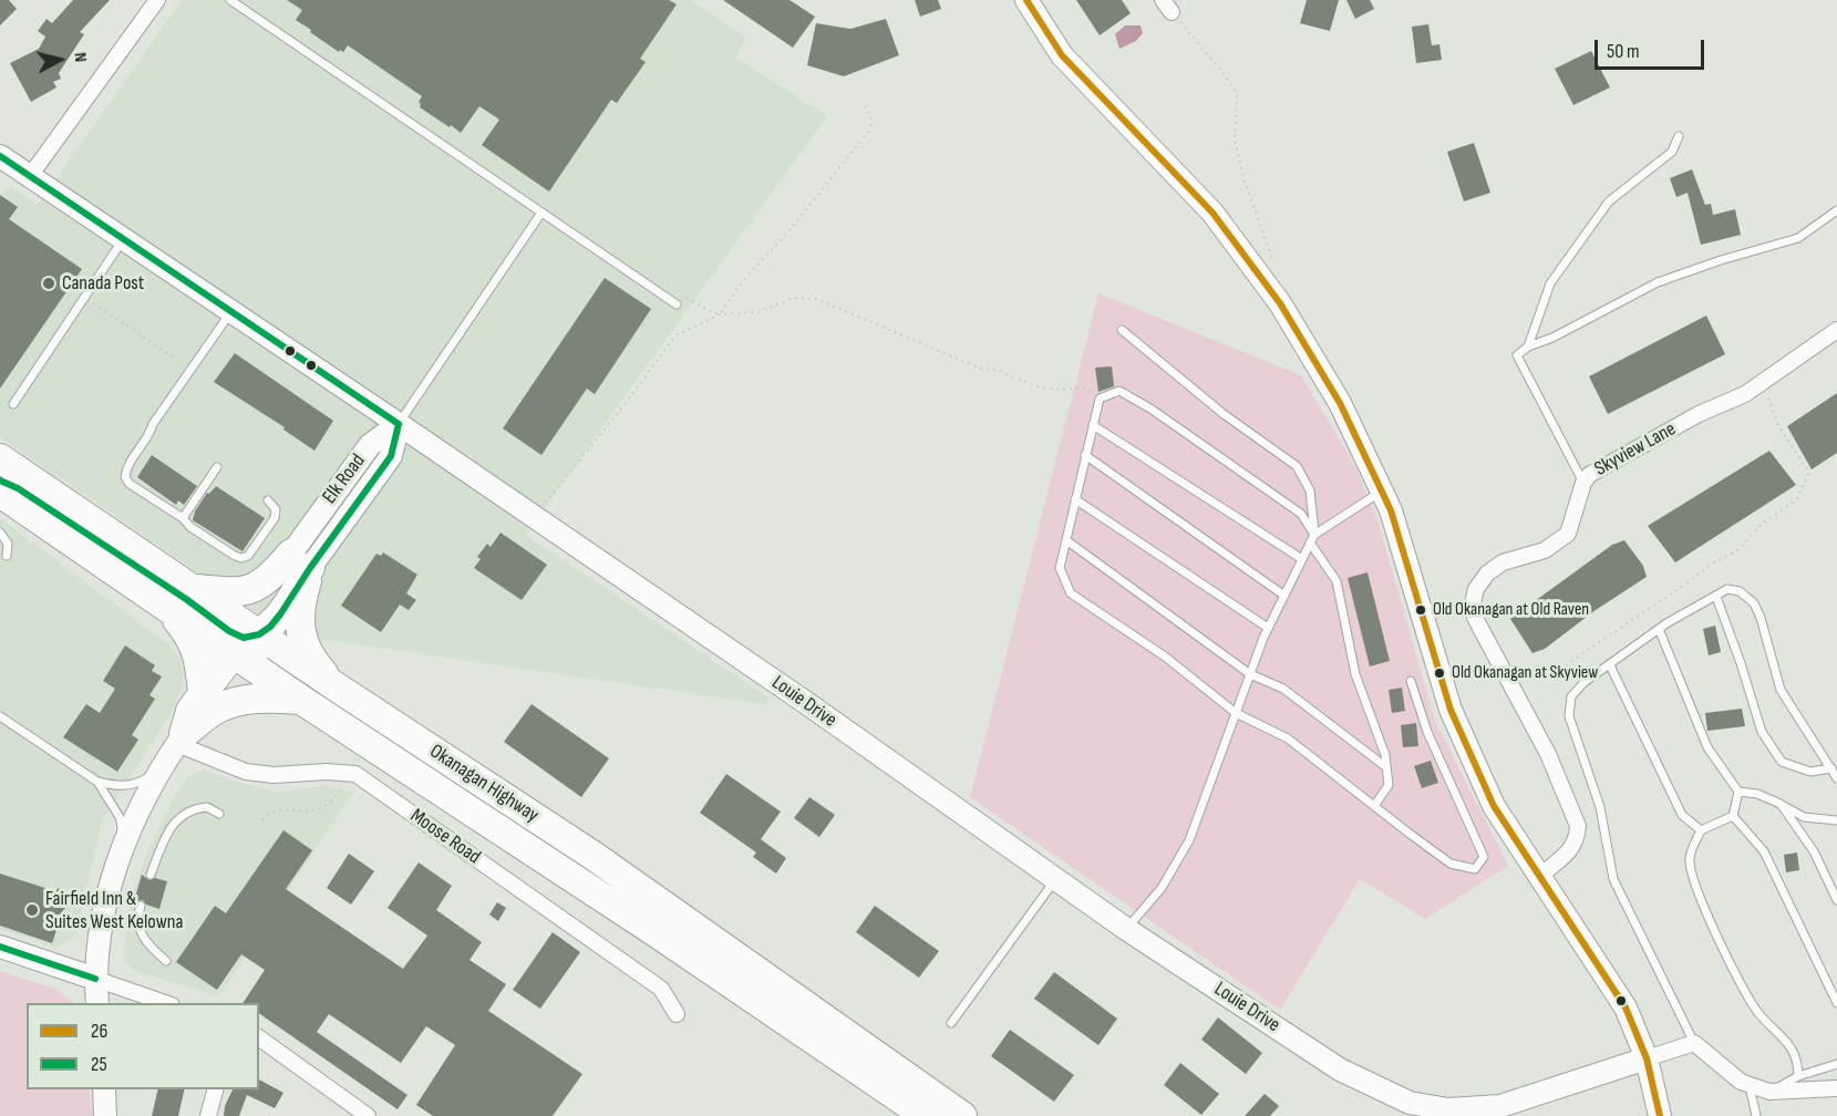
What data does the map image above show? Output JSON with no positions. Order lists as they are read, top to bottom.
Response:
{
  "streets": {
    "highway": ["Okanagan Highway"],
    "street": [
      "Skyview Lane",
      "Elk Road",
      "Louie Drive",
      "Moose Road"
    ]
  },
  "crossings": [
    ["Elk Road", "Louie Drive"]
  ],
  "places": [
    "Canada Post",
    "Old Okanagan at Old Raven",
    "Old Okanagan at Skyview",
    "Fairfield Inn & Suites West Kelowna"
  ],
  "lines": ["transit line 26", "transit line 25"],
  "legend": ["26", "25"],
  "scale_bar": "50 m",
  "north": "right"
}
